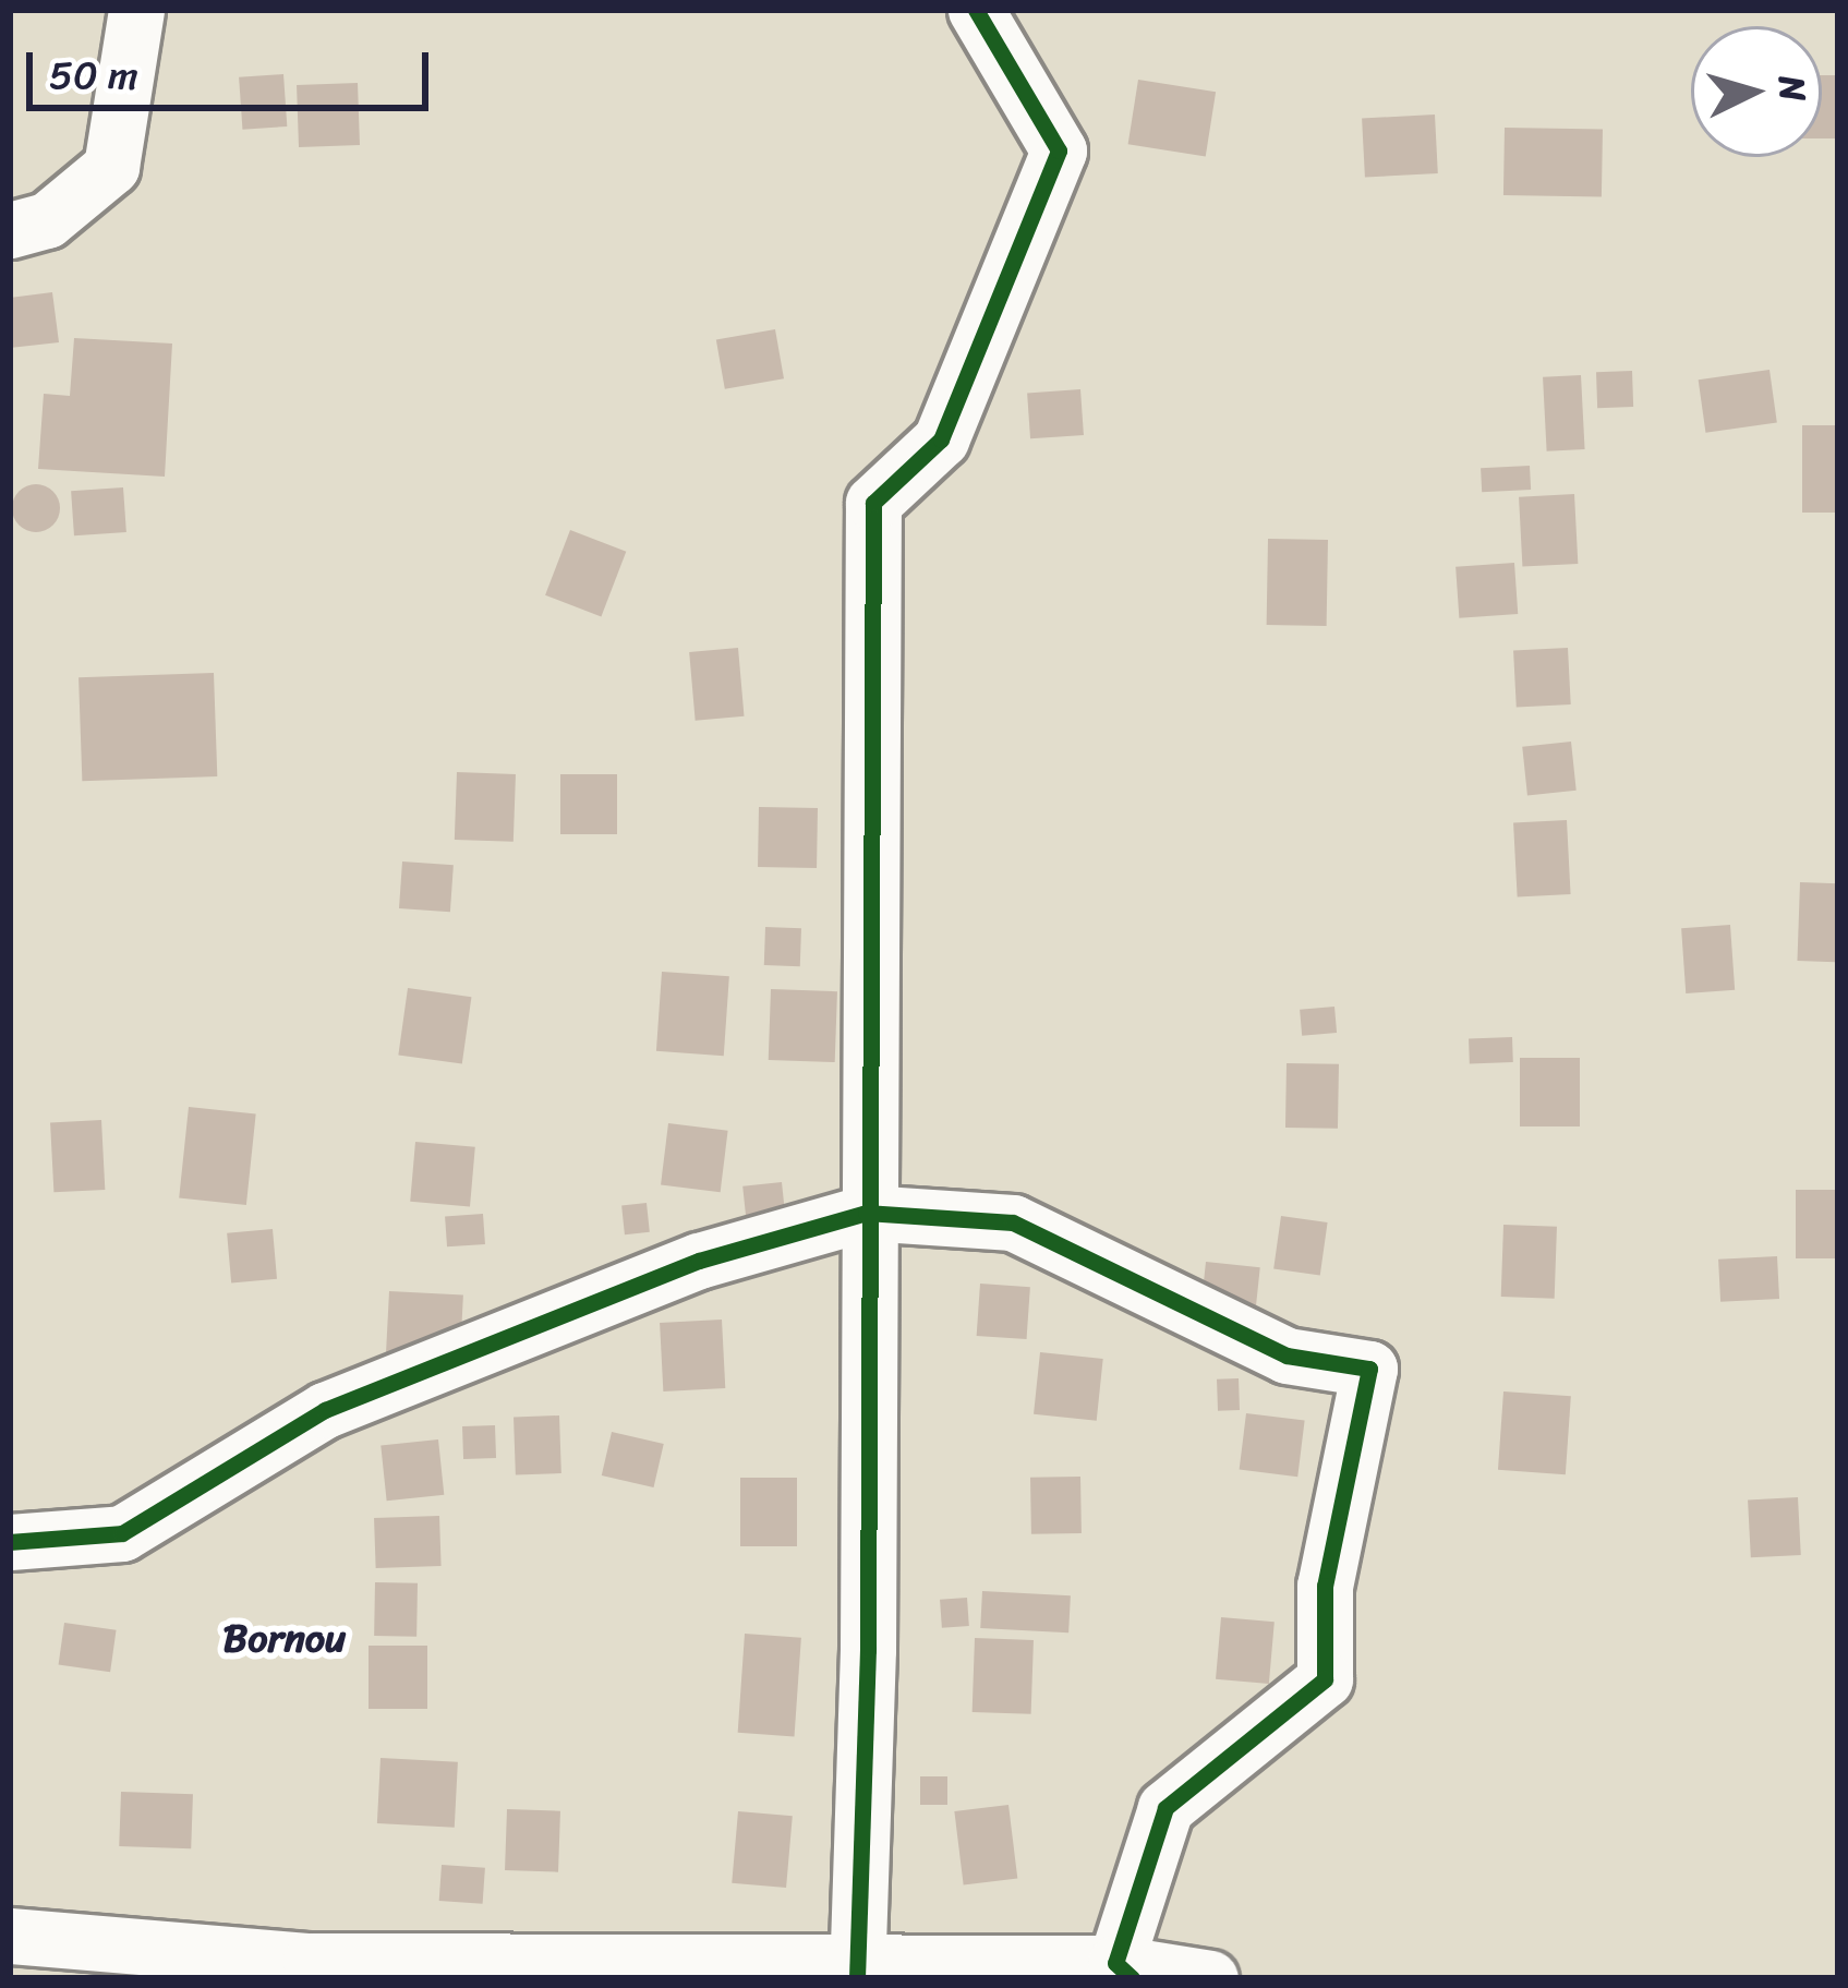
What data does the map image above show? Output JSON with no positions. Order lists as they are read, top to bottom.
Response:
{
  "districts": ["Bornou"],
  "scale_bar": "50 m",
  "north": "right"
}
